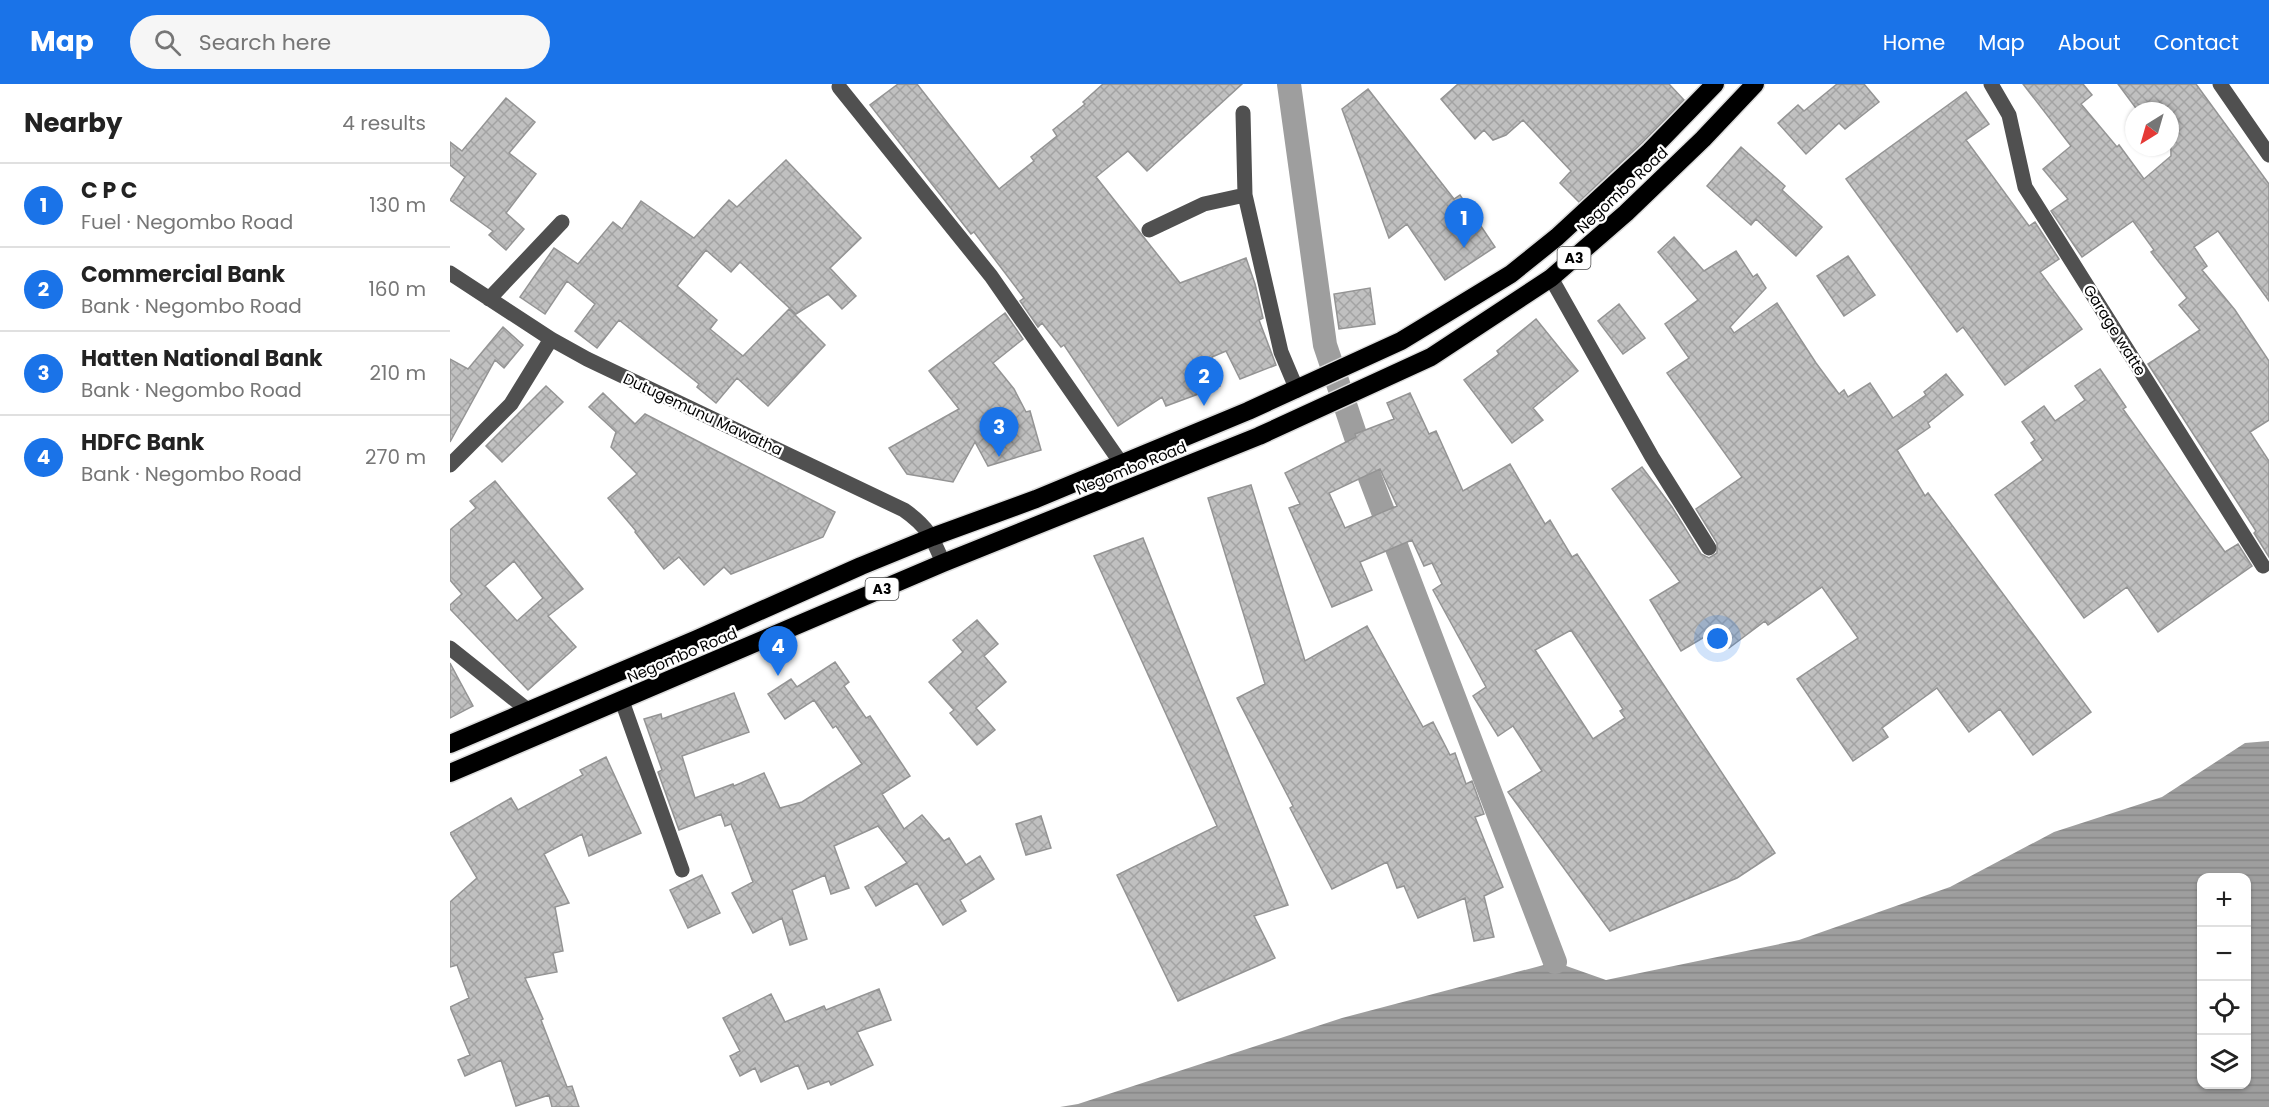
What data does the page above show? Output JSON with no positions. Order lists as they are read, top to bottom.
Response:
{
  "streets": {
    "highway": ["Negombo Road", "A3"],
    "street": ["Garage watte", "Dutugemunu Mawatha"]
  },
  "crossings": [
    ["Negombo Road", "Dutugemunu Mawatha"]
  ],
  "north": "bottom left",
  "page": {
    "header": "Map",
    "search": "Search here",
    "nav": [
      "Home",
      "Map",
      "About",
      "Contact"
    ],
    "heading": ["Nearby", "4 results"],
    "list": [
      {
        "mark": "1",
        "name": "C P C",
        "note": "Fuel · Negombo Road",
        "value": "130 m"
      },
      {
        "mark": "2",
        "name": "Commercial Bank",
        "note": "Bank · Negombo Road",
        "value": "160 m"
      },
      {
        "mark": "3",
        "name": "Hatten National Bank",
        "note": "Bank · Negombo Road",
        "value": "210 m"
      },
      {
        "mark": "4",
        "name": "HDFC Bank",
        "note": "Bank · Negombo Road",
        "value": "270 m"
      }
    ],
    "pins": [
      "1",
      "2",
      "3",
      "4"
    ],
    "map_buttons": ["+", "−"]
  }
}
